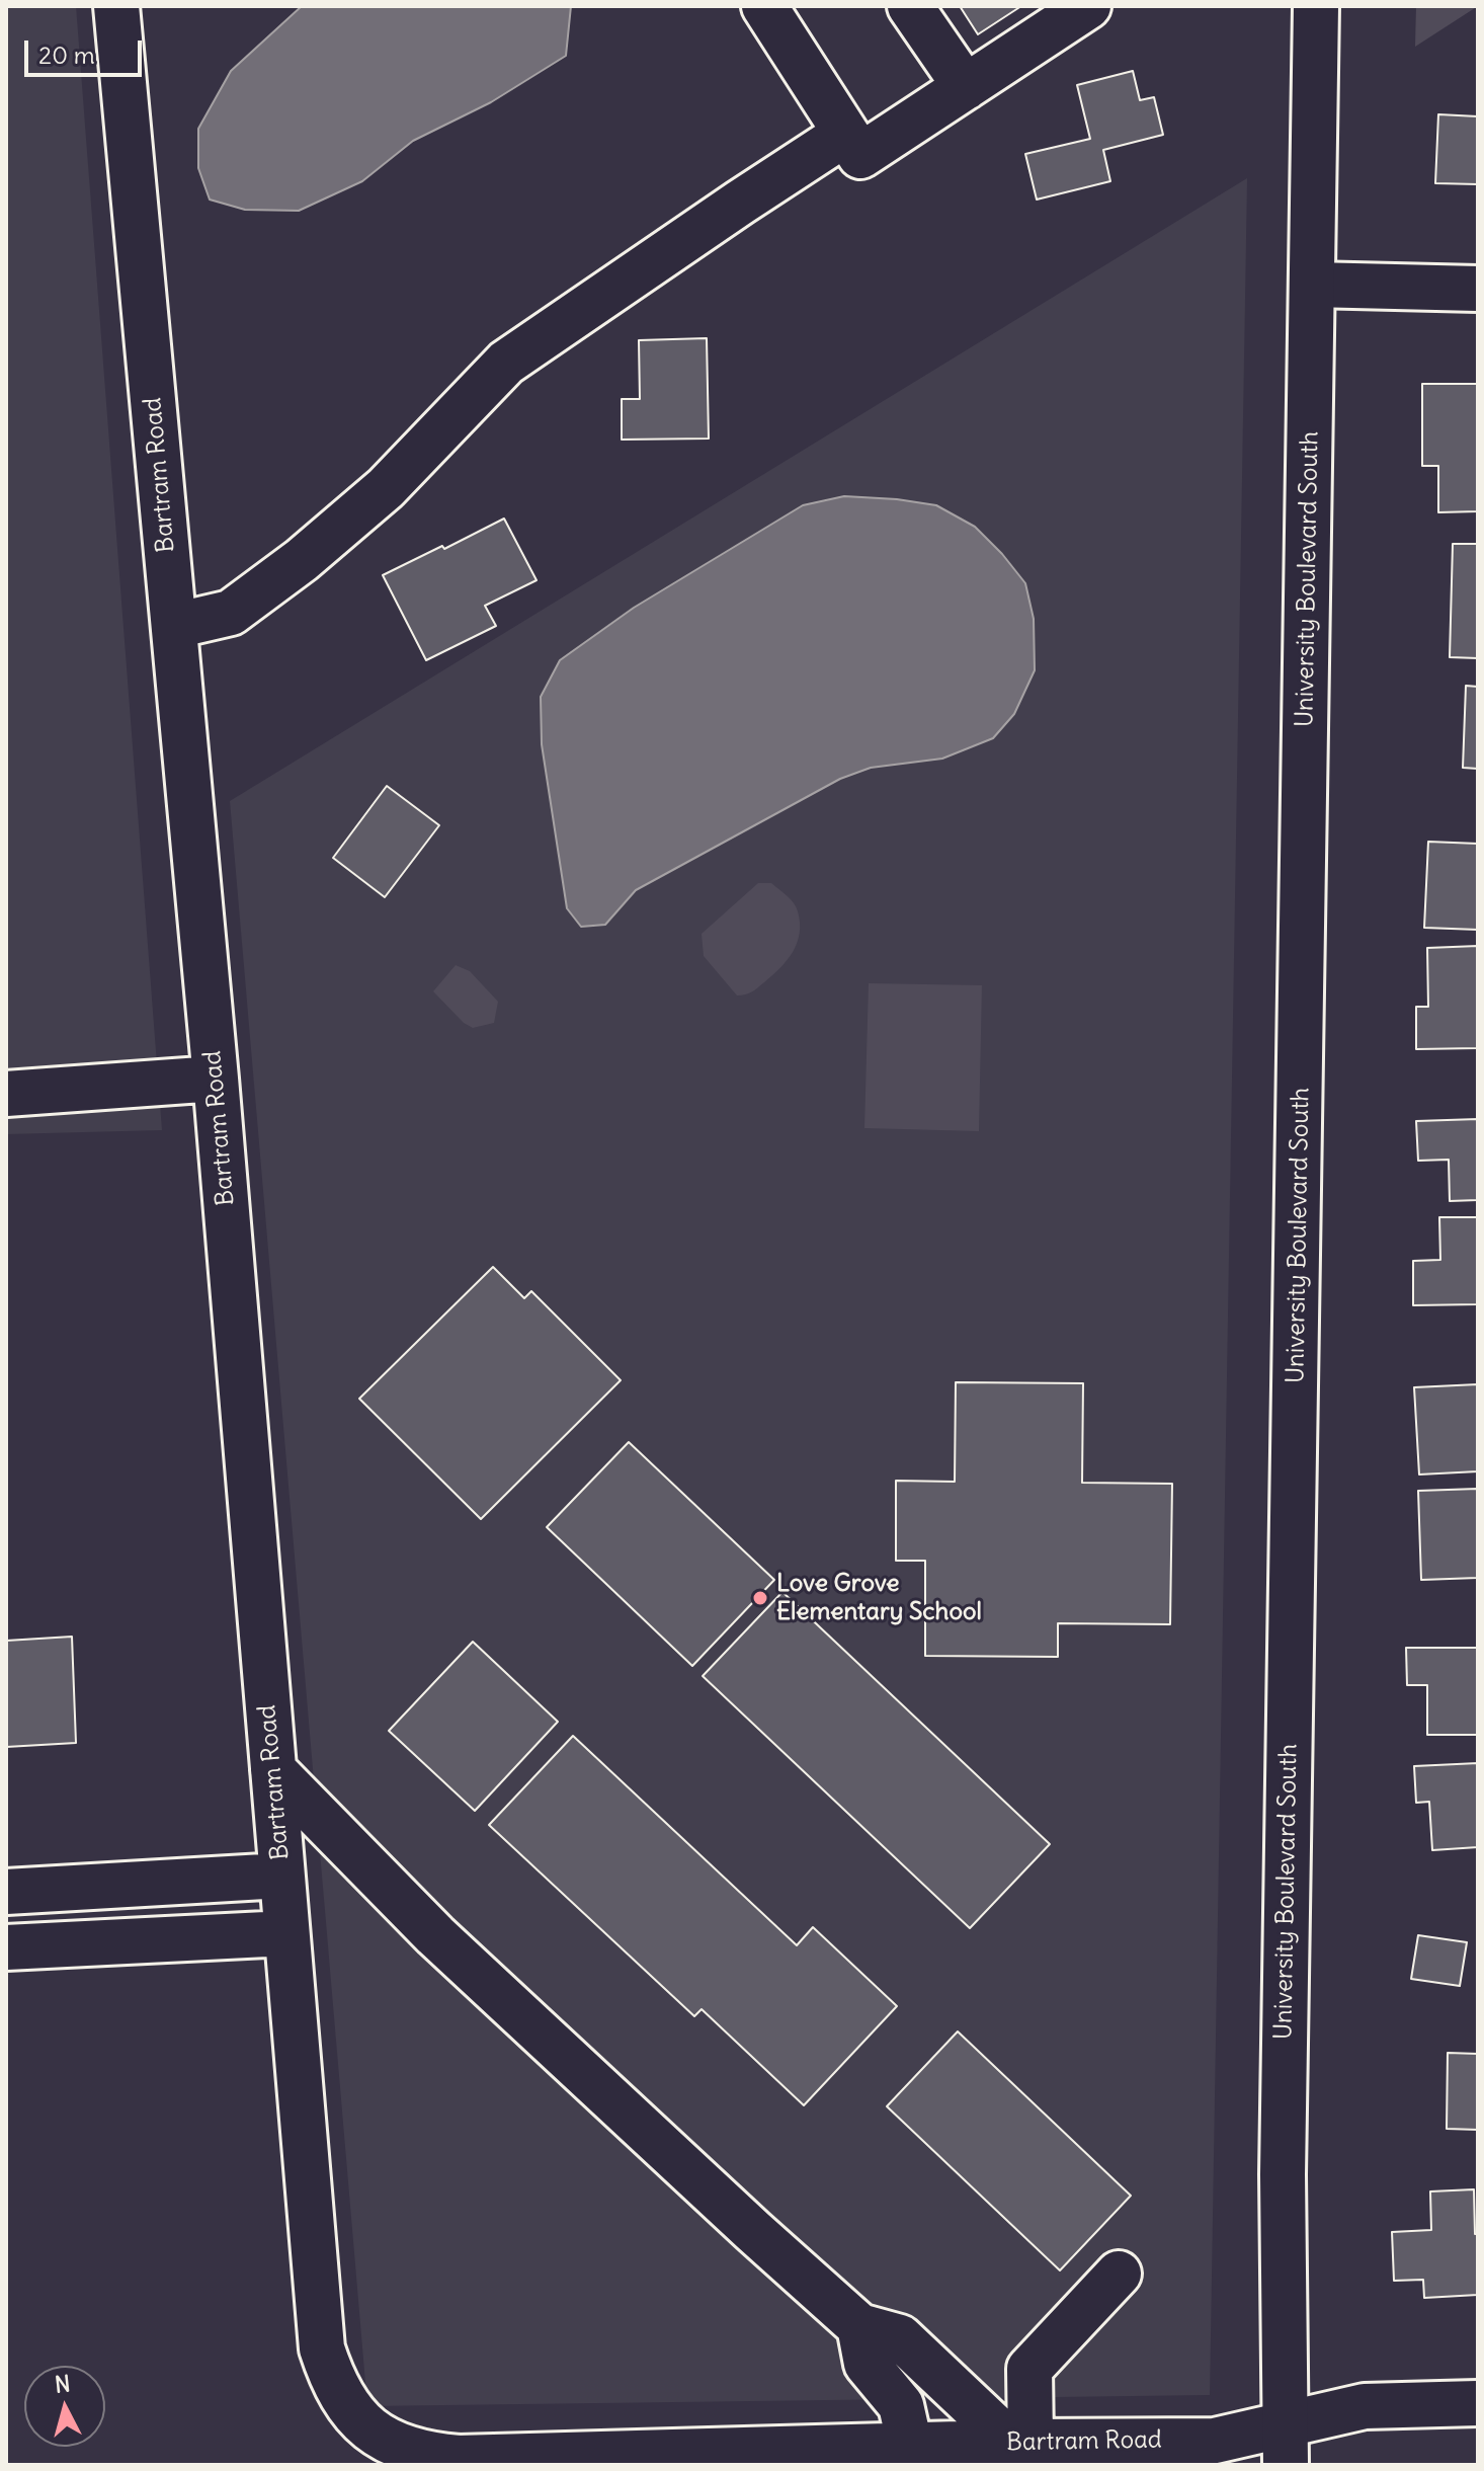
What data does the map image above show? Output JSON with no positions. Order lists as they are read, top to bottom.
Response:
{
  "streets": {
    "street": ["Bartram Road", "University Boulevard South"]
  },
  "crossings": [
    ["Bartram Road", "University Boulevard South"]
  ],
  "places": ["Love Grove Elementary School"],
  "scale_bar": "20 m",
  "north": "top"
}
